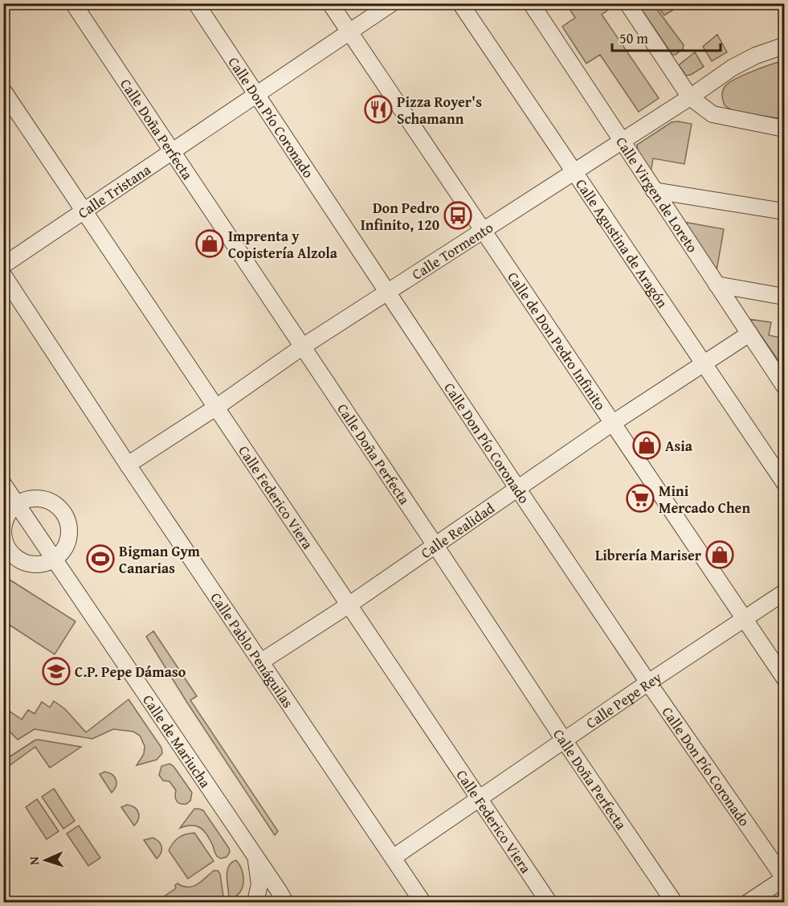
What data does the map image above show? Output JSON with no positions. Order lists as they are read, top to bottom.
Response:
{
  "streets": {
    "street": [
      "Calle Don Pío Coronado",
      "Calle Doña Perfecta",
      "Calle Tristana",
      "Calle Virgen de Loreto",
      "Calle Agustina de Aragón",
      "Calle Tormento",
      "Calle de Don Pedro Infinito",
      "Calle Federico Viera",
      "Calle Realidad",
      "Calle Pablo Penáguilas",
      "Calle Pepe Rey",
      "Calle de Mariucha"
    ]
  },
  "crossings": [
    ["Calle Don Pío Coronado", "Calle Tristana"],
    ["Calle Don Pío Coronado", "Calle Tormento"],
    ["Calle Don Pío Coronado", "Calle Realidad"],
    ["Calle Don Pío Coronado", "Calle Pepe Rey"],
    ["Calle Doña Perfecta", "Calle Tristana"],
    ["Calle Doña Perfecta", "Calle Tormento"],
    ["Calle Doña Perfecta", "Calle Realidad"],
    ["Calle Doña Perfecta", "Calle Pepe Rey"],
    ["Calle Tristana", "Calle de Don Pedro Infinito"],
    ["Calle Tristana", "Calle Federico Viera"],
    ["Calle Virgen de Loreto", "Calle Tormento"],
    ["Calle Virgen de Loreto", "Calle Realidad"],
    ["Calle Agustina de Aragón", "Calle Tormento"],
    ["Calle Agustina de Aragón", "Calle Realidad"],
    ["Calle Tormento", "Calle de Don Pedro Infinito"],
    ["Calle Tormento", "Calle Federico Viera"],
    ["Calle Tormento", "Calle Pablo Penáguilas"],
    ["Calle de Don Pedro Infinito", "Calle Realidad"],
    ["Calle de Don Pedro Infinito", "Calle Pepe Rey"],
    ["Calle Federico Viera", "Calle Realidad"],
    ["Calle Federico Viera", "Calle Pepe Rey"],
    ["Calle Realidad", "Calle Pablo Penáguilas"],
    ["Calle Pablo Penáguilas", "Calle Pepe Rey"]
  ],
  "places": {
    "restaurant": ["Pizza Royer's Schamann"],
    "bus stop": ["Don Pedro Infinito, 120"],
    "shop": ["Imprenta y Copistería Alzola", "Asia", "Librería Mariser"],
    "supermarket": ["Mini Mercado Chen"],
    "sports": ["Bigman Gym Canarias"],
    "school or university": ["C.P. Pepe Dámaso"]
  },
  "scale_bar": "50 m",
  "north": "left"
}
